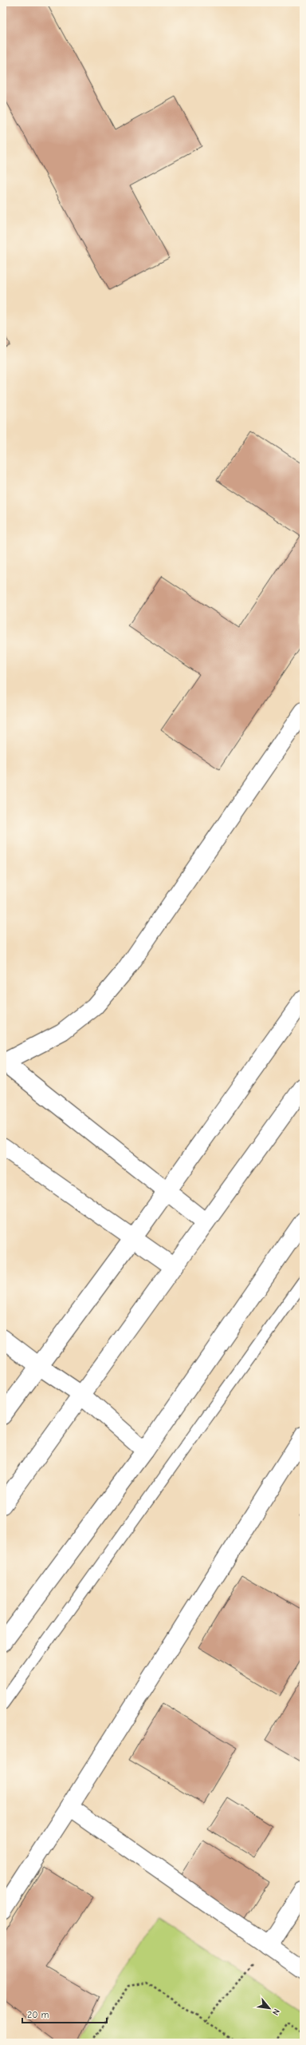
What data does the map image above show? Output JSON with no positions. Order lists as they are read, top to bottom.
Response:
{
  "scale_bar": "20 m",
  "north": "bottom right"
}
